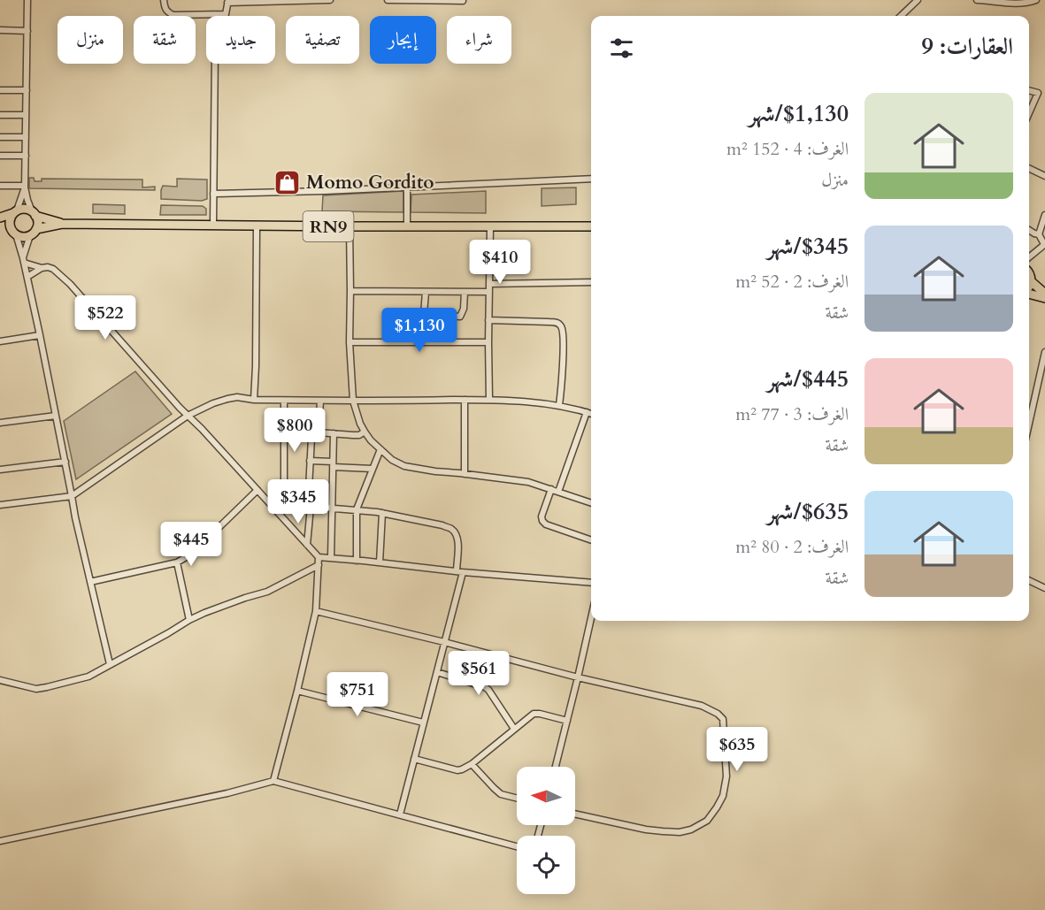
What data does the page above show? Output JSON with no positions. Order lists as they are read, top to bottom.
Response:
{
  "streets": {
    "main road": ["RN9"]
  },
  "places": {
    "shop": ["Momo Gordito"]
  },
  "north": "left",
  "page": {
    "chip": [
      "شراء",
      "إيجار",
      "تصفية",
      "جديد",
      "شقة",
      "منزل"
    ],
    "heading": "العقارات: 9",
    "list": [
      {
        "name": "$1,130/شهر",
        "note": "الغرف: 4 · 152 m² · منزل"
      },
      {
        "name": "$345/شهر",
        "note": "الغرف: 2 · 52 m² · شقة"
      },
      {
        "name": "$445/شهر",
        "note": "الغرف: 3 · 77 m² · شقة"
      },
      {
        "name": "$635/شهر",
        "note": "الغرف: 2 · 80 m² · شقة"
      }
    ],
    "price": [
      "$410",
      "$522",
      "$1,130",
      "$800",
      "$345",
      "$445",
      "$561",
      "$751",
      "$635"
    ]
  }
}
